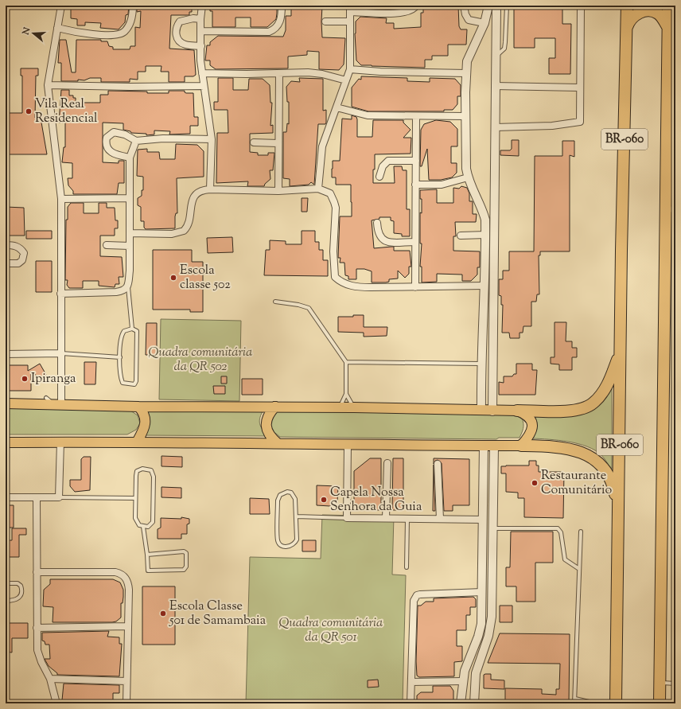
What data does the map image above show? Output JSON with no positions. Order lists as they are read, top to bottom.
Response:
{
  "streets": {
    "highway": ["BR-060"]
  },
  "parks": ["Quadra comunitária da QR 502", "Quadra comunitária da QR 501"],
  "places": [
    "Vila Real Residencial",
    "Escola classe 502",
    "Ipiranga",
    "Restaurante Comunitário",
    "Capela Nossa Senhora da Guia",
    "Escola Classe 501 de Samambaia"
  ],
  "north": "left"
}
